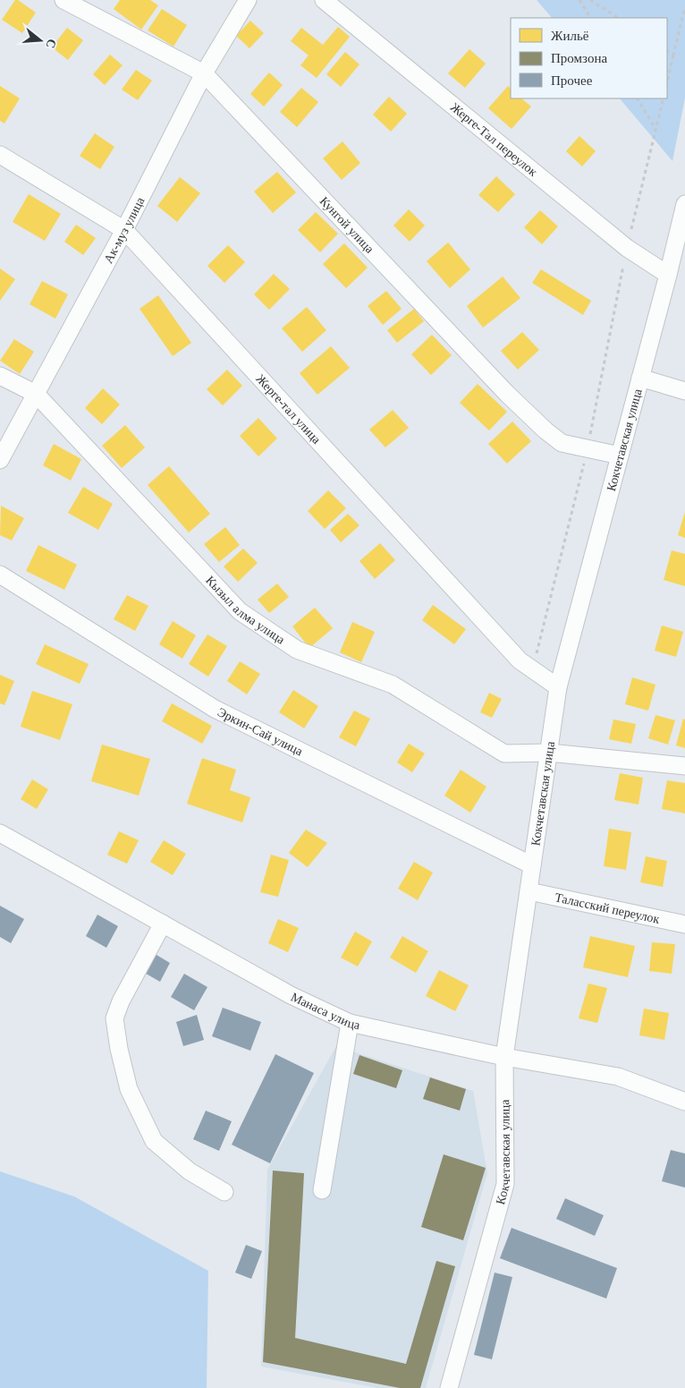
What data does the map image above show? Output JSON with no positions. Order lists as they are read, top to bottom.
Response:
{
  "streets": {
    "street": [
      "Жерге-Тал переулок",
      "Кунгой улица",
      "Ак-муз улица",
      "Жерге-тал улица",
      "Кокчетавская улица",
      "Кызыл алма улица",
      "Эркин-Сай улица",
      "Таласский переулок",
      "Манаса улица"
    ]
  },
  "crossings": [
    ["Жерге-Тал переулок", "Кокчетавская улица"],
    ["Кунгой улица", "Ак-муз улица"],
    ["Кунгой улица", "Кокчетавская улица"],
    ["Ак-муз улица", "Жерге-тал улица"],
    ["Ак-муз улица", "Кызыл алма улица"],
    ["Жерге-тал улица", "Кокчетавская улица"],
    ["Кокчетавская улица", "Кызыл алма улица"],
    ["Кокчетавская улица", "Эркин-Сай улица"],
    ["Кокчетавская улица", "Таласский переулок"],
    ["Кокчетавская улица", "Манаса улица"]
  ],
  "legend": ["Жильё", "Промзона", "Прочее"],
  "north": "right"
}
